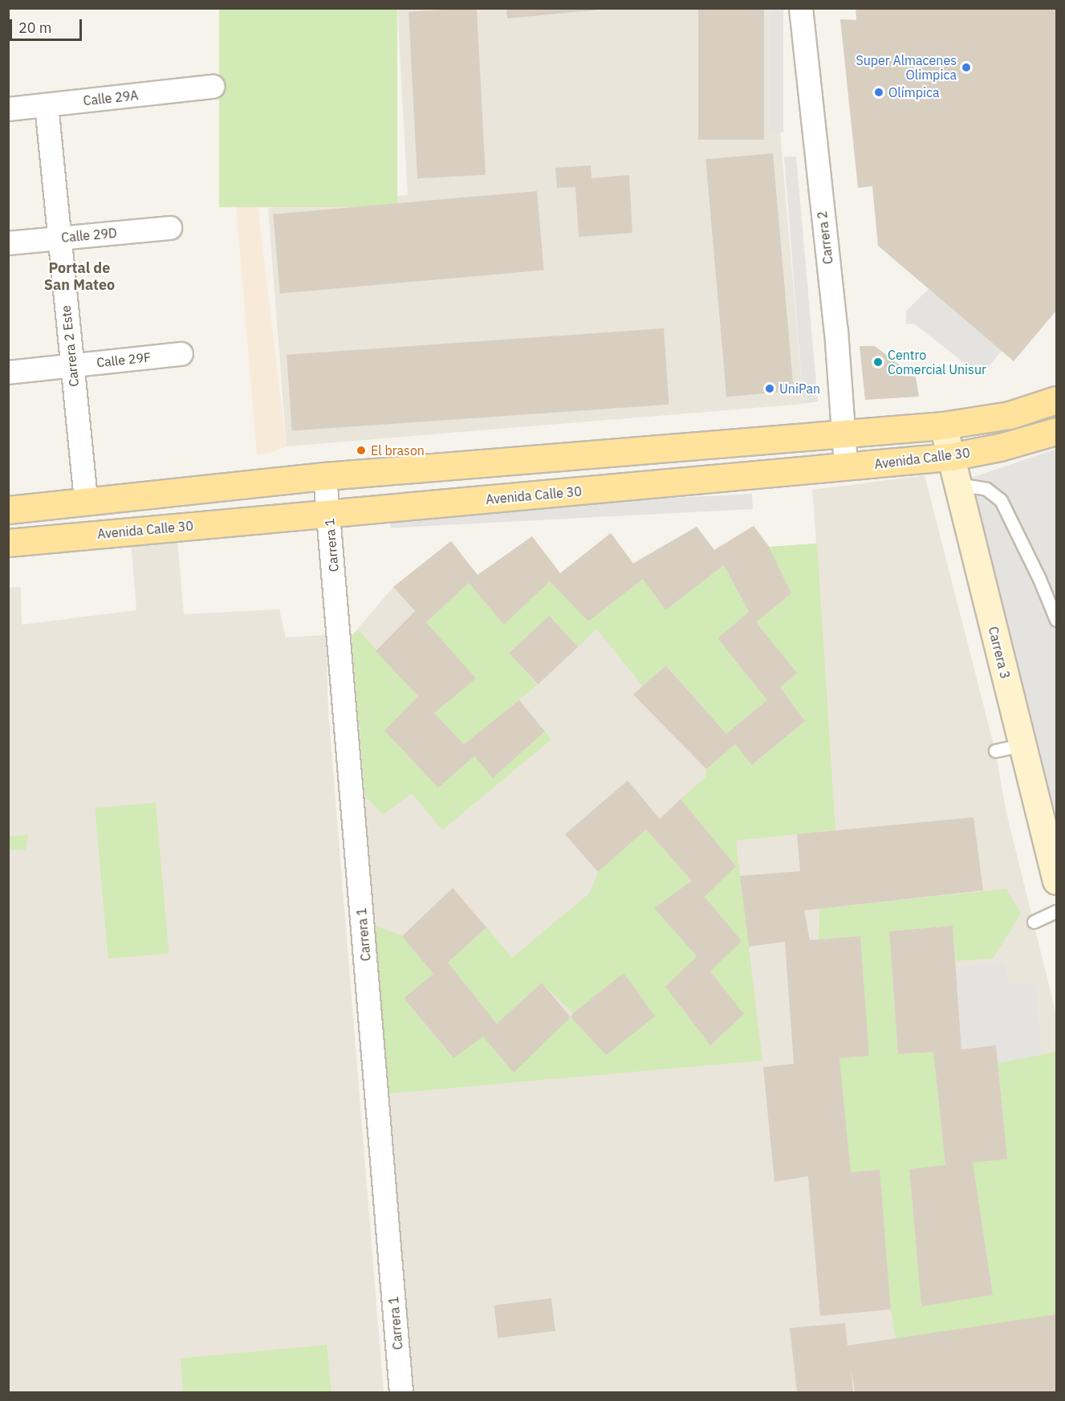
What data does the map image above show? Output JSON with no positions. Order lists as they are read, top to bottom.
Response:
{
  "streets": {
    "main road": ["Avenida Calle 30", "Carrera 3"],
    "street": [
      "Calle 29A",
      "Calle 29D",
      "Carrera 2",
      "Carrera 2 Este",
      "Calle 29F",
      "Carrera 1"
    ]
  },
  "crossings": [
    ["Calle 29A", "Carrera 2 Este"],
    ["Calle 29D", "Carrera 2 Este"],
    ["Carrera 2", "Avenida Calle 30"],
    ["Carrera 2 Este", "Calle 29F"],
    ["Avenida Calle 30", "Carrera 1"],
    ["Avenida Calle 30", "Carrera 3"]
  ],
  "districts": ["Portal de San Mateo"],
  "places": [
    "Super Almacenes Olimpica",
    "Olímpica",
    "Centro Comercial Unisur",
    "UniPan",
    "El brason"
  ],
  "scale_bar": "20 m"
}
